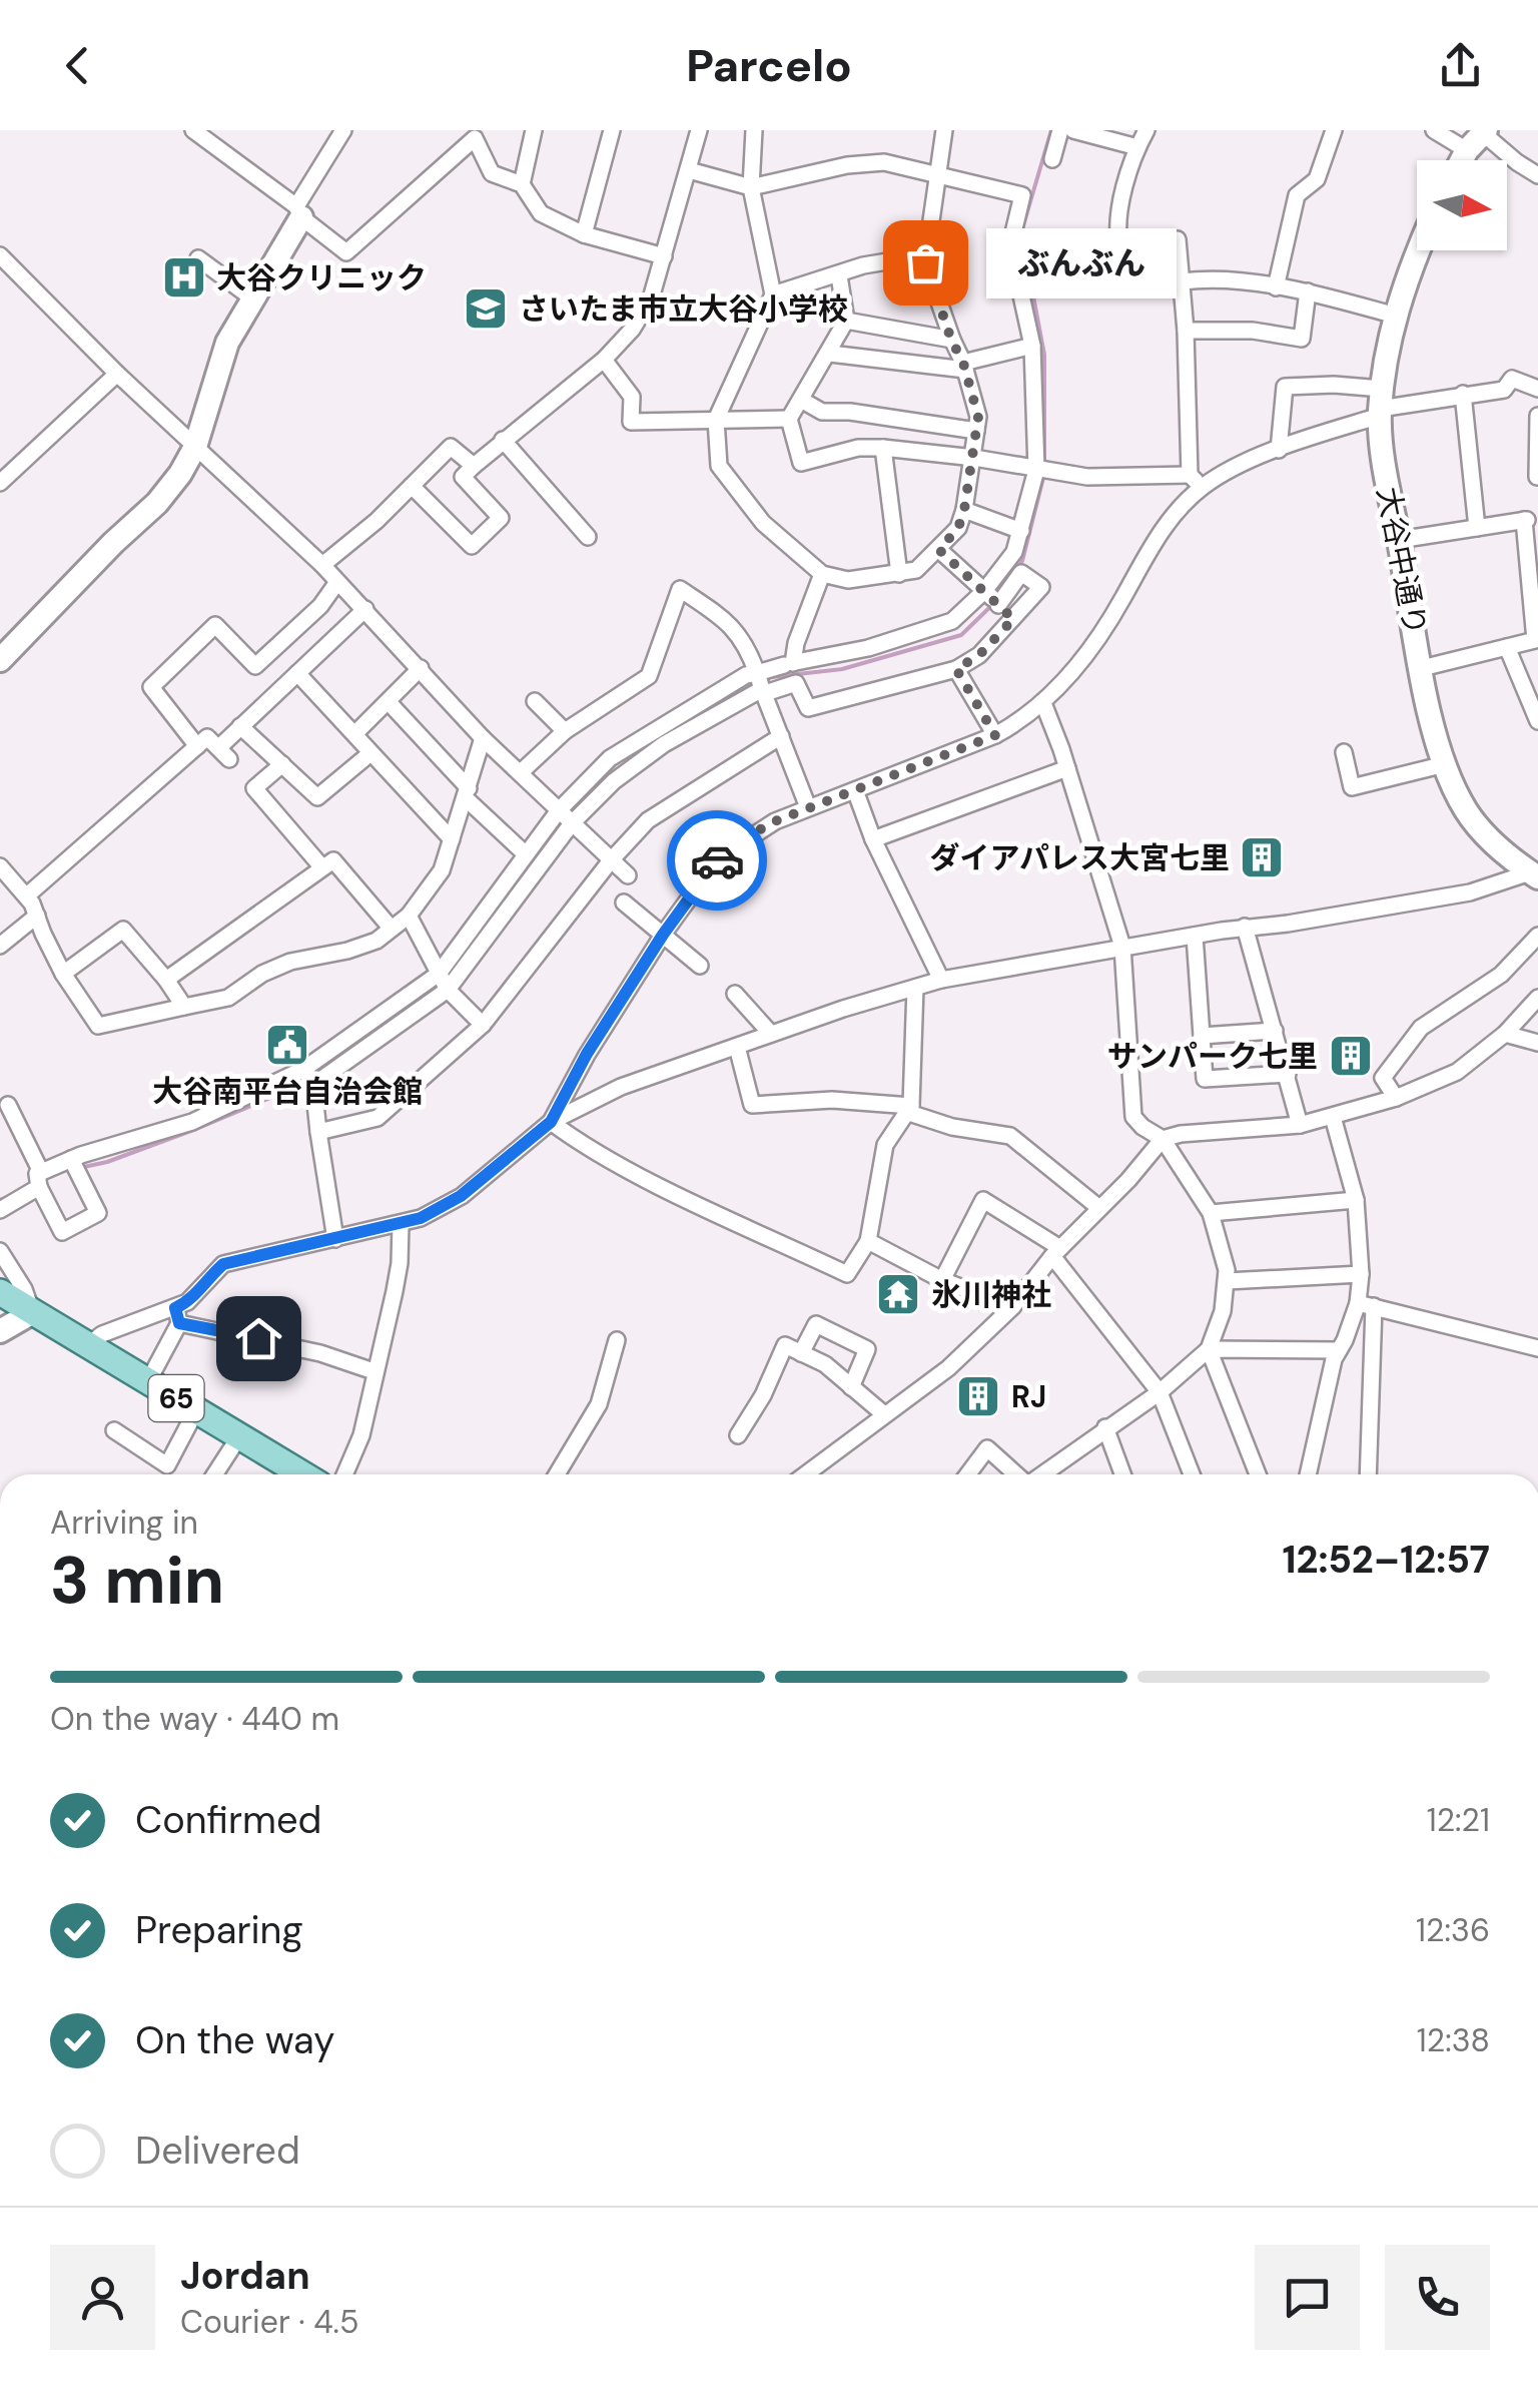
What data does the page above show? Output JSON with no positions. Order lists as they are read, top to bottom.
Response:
{
  "streets": {
    "main road": ["65"],
    "street": ["大谷中通り"]
  },
  "places": {
    "other": ["ぶんぶん"],
    "hospital": ["大谷クリニック"],
    "school or university": ["さいたま市立大谷小学校"],
    "building": ["ダイアパレス大宮七里", "サンパーク七里", "RJ"],
    "public building": ["大谷南平台自治会館"],
    "temple": ["氷川神社"]
  },
  "north": "right",
  "page": {
    "header": "Parcelo",
    "bubble": "ぶんぶん",
    "heading": ["3 min", "Arriving in", "12:52–12:57"],
    "panel": ["Jordan", "Courier · 4.5"],
    "bar": "On the way · 440 m",
    "list": [
      ["Confirmed", "12:21"],
      ["Preparing", "12:36"],
      ["On the way", "12:38"],
      "Delivered"
    ]
  }
}
